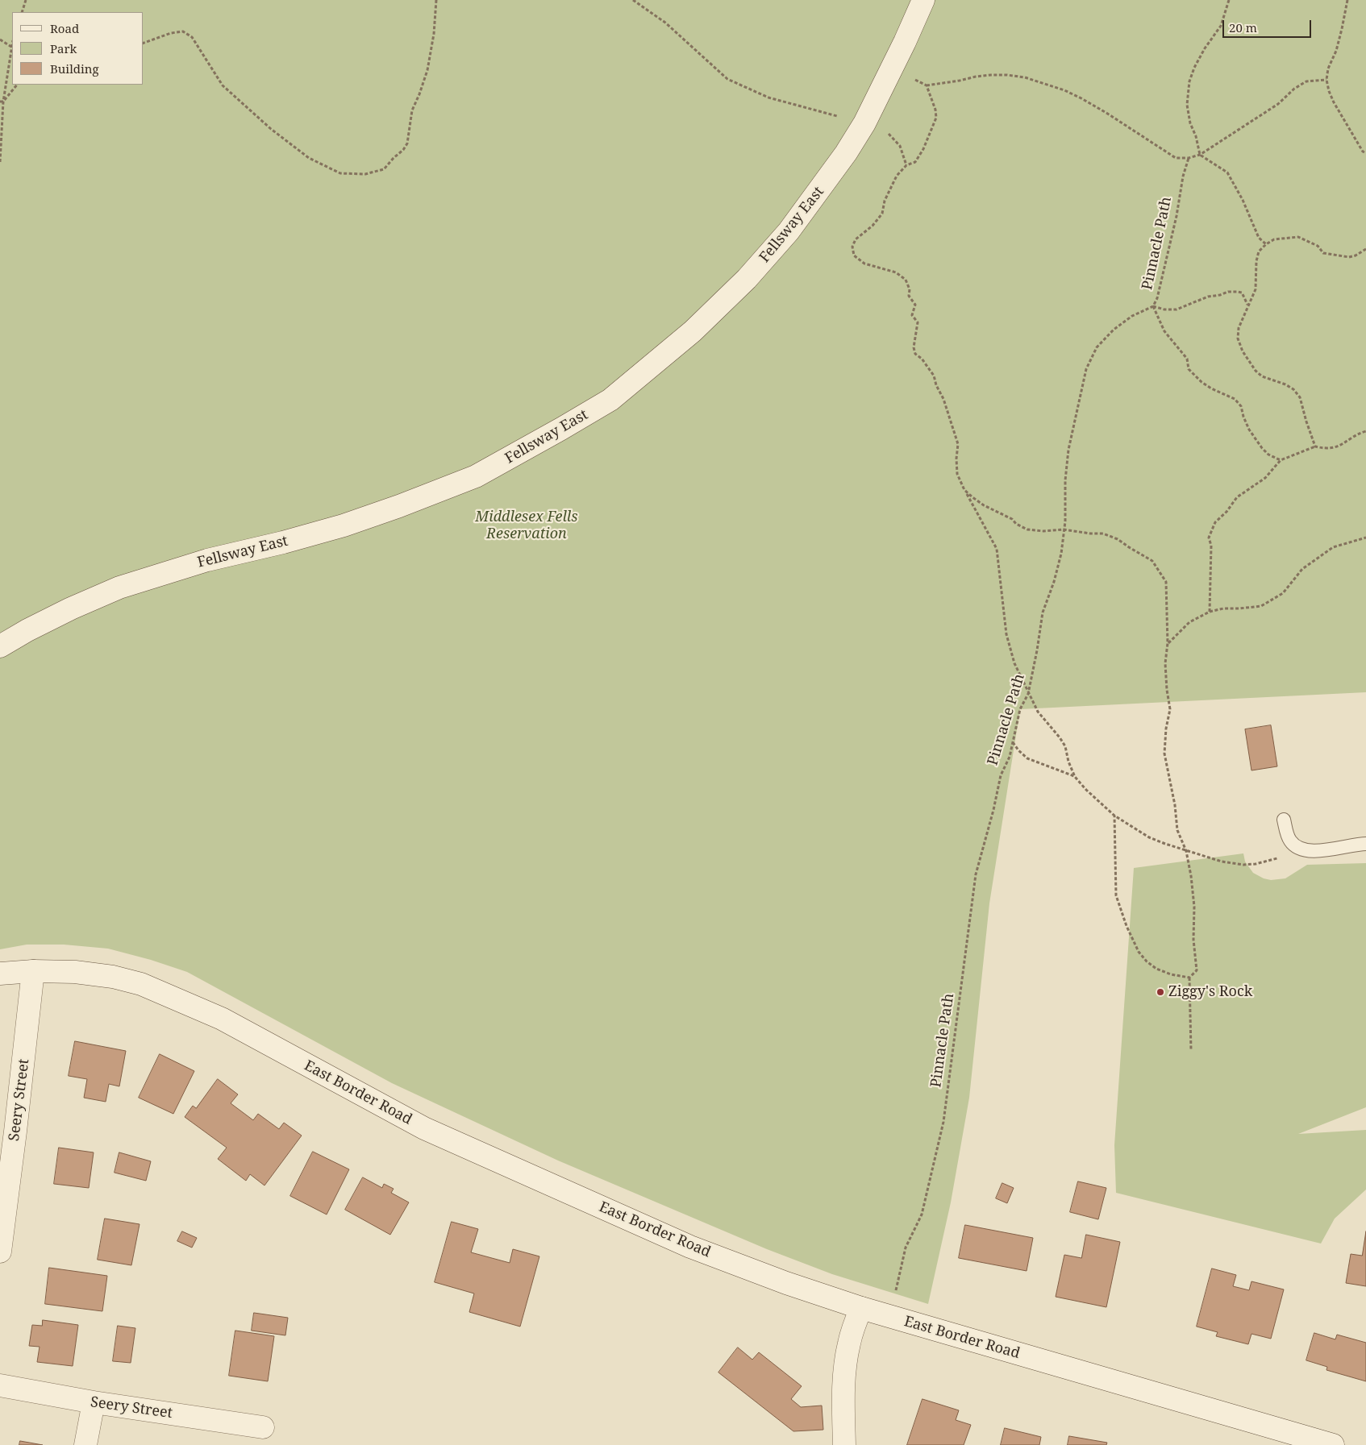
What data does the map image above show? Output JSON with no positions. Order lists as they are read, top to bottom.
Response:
{
  "streets": {
    "street": ["Fellsway East", "East Border Road", "Seery Street"],
    "path": ["Pinnacle Path"]
  },
  "crossings": [
    ["Pinnacle Path", "East Border Road"],
    ["East Border Road", "Seery Street"]
  ],
  "parks": ["Middlesex Fells Reservation"],
  "places": ["Ziggy's Rock"],
  "legend": ["Road", "Park", "Building"],
  "scale_bar": "20 m"
}
